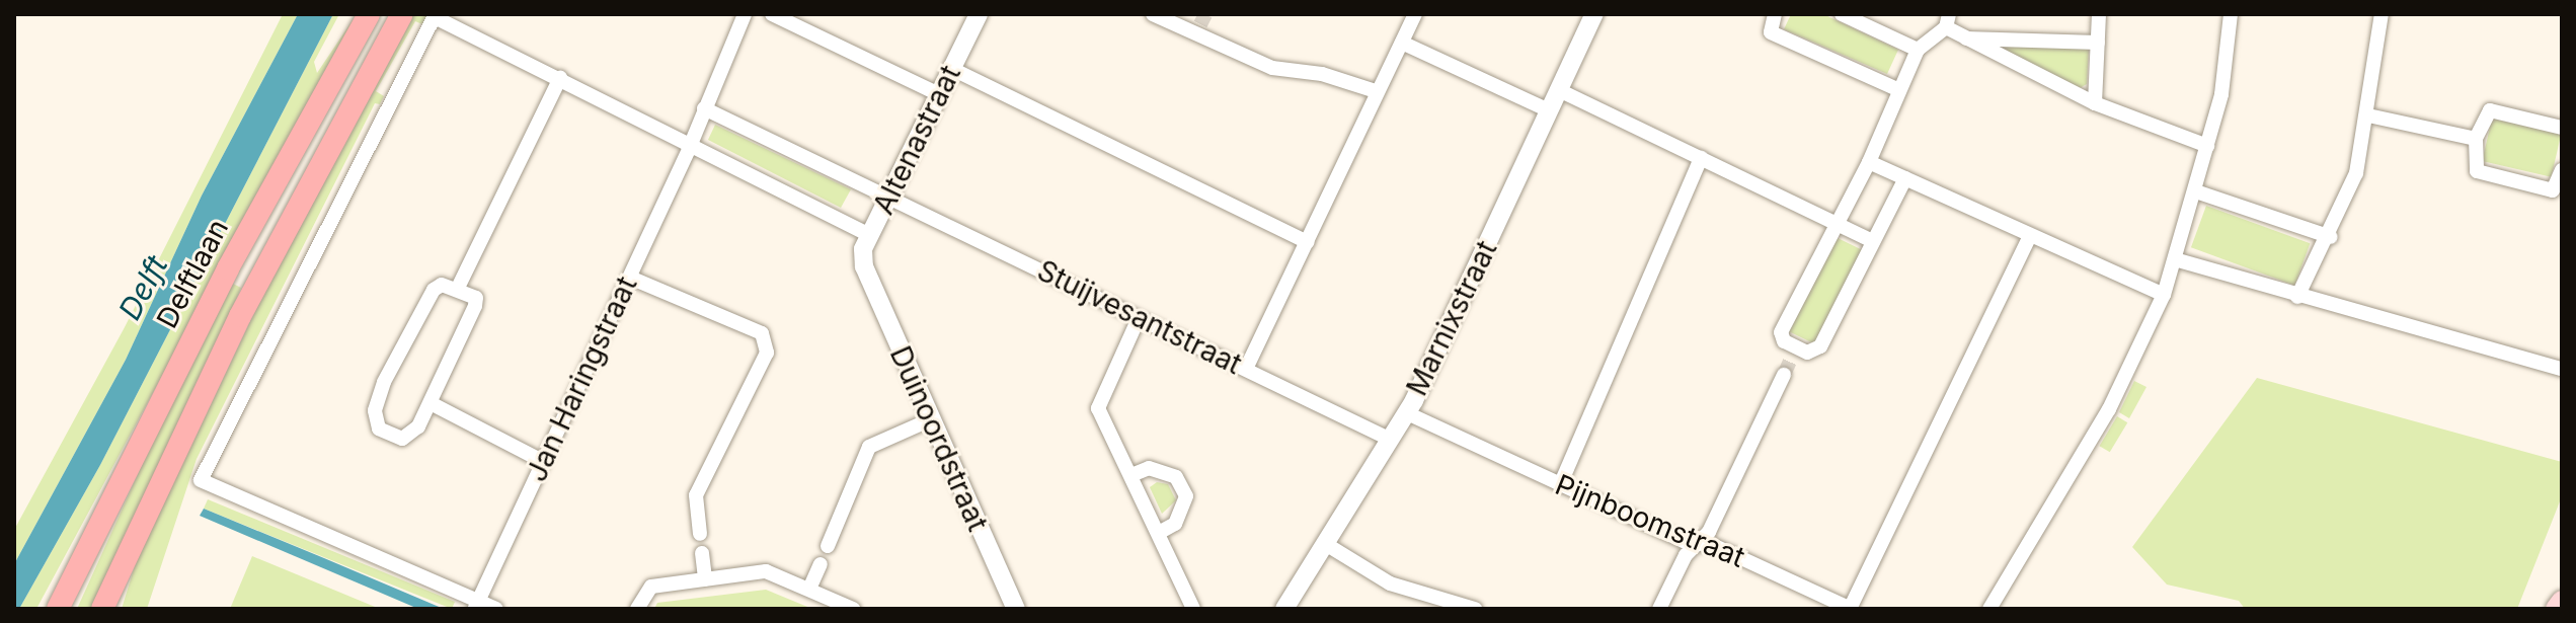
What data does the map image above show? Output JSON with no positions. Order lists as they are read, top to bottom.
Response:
{
  "streets": {
    "main road": ["Delftlaan"],
    "street": [
      "Altenastraat",
      "Stuijvesantstraat",
      "Marnixstraat",
      "Jan Haringstraat",
      "Duinoordstraat",
      "Pijnboomstraat"
    ]
  },
  "crossings": [
    ["Altenastraat", "Stuijvesantstraat"],
    ["Altenastraat", "Duinoordstraat"],
    ["Stuijvesantstraat", "Marnixstraat"],
    ["Stuijvesantstraat", "Jan Haringstraat"],
    ["Marnixstraat", "Pijnboomstraat"]
  ],
  "water": ["Delft"]
}
